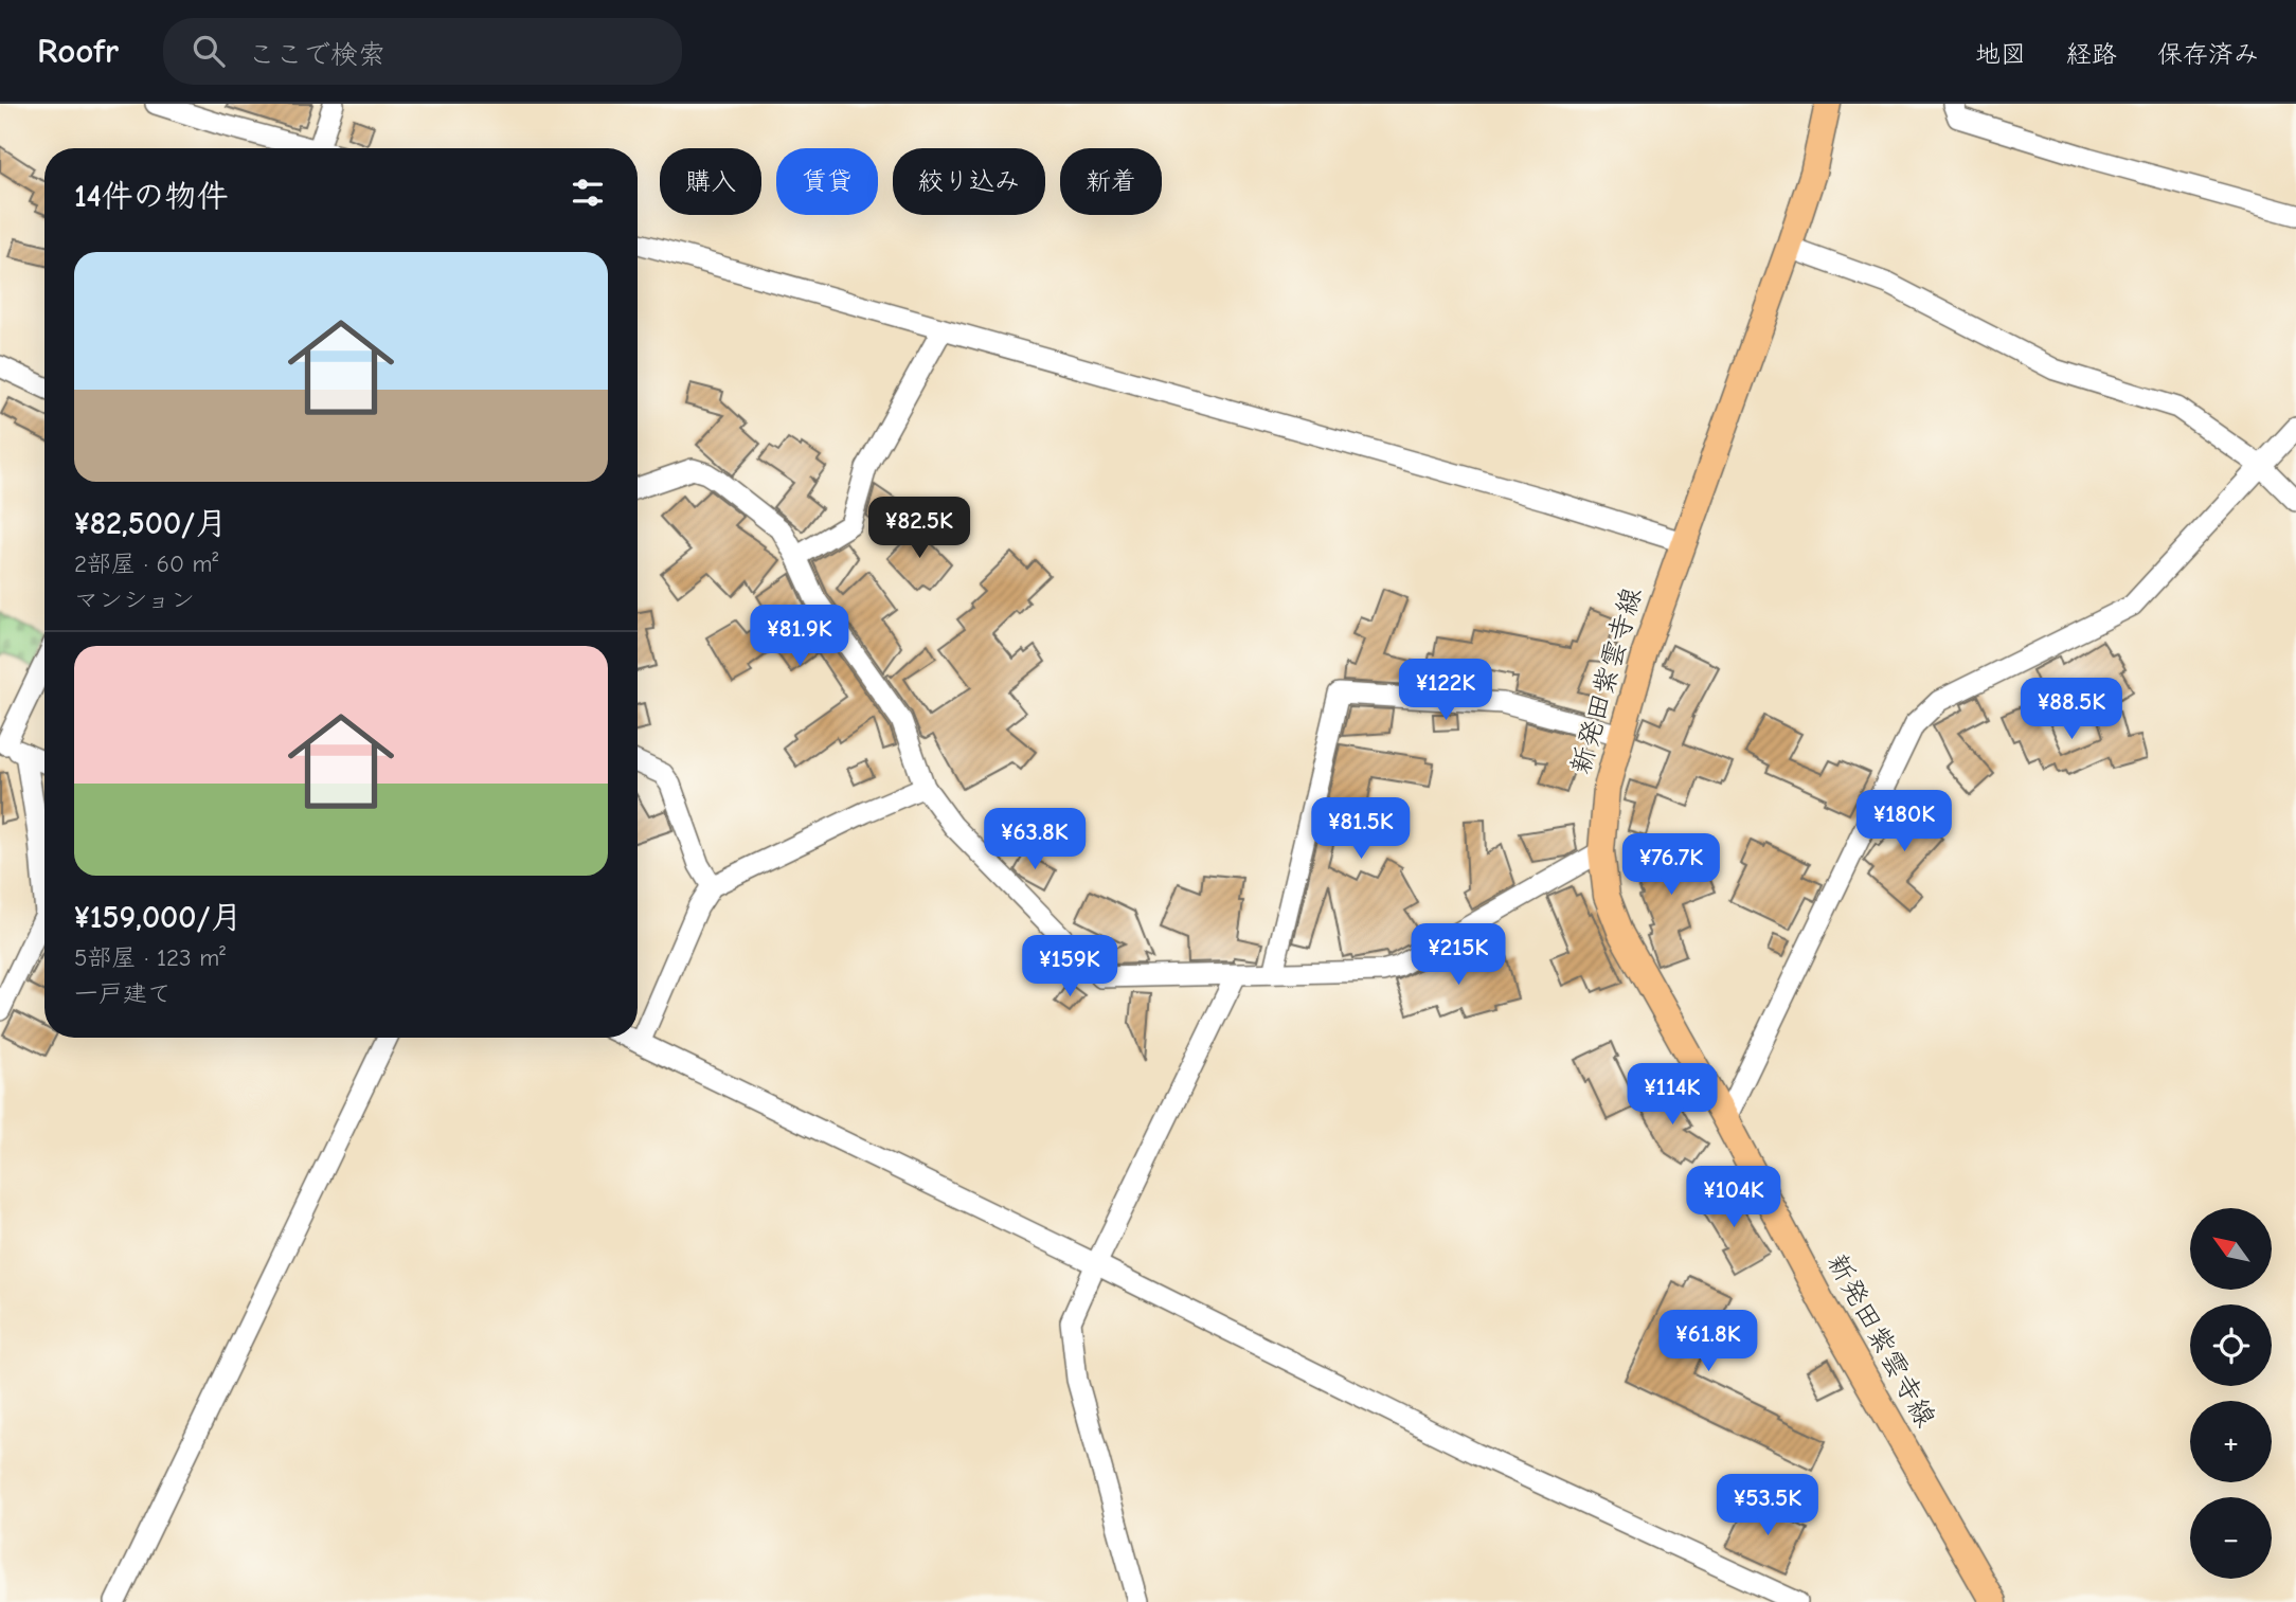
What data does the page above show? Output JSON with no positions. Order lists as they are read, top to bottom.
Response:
{
  "streets": {
    "main road": ["新発田紫雲寺線"]
  },
  "north": "top left",
  "page": {
    "header": "Roofr",
    "search": "ここで検索",
    "nav": ["地図", "経路", "保存済み"],
    "chip": [
      "購入",
      "賃貸",
      "絞り込み",
      "新着"
    ],
    "heading": "14件の物件",
    "list": [
      {
        "name": "¥82,500/月",
        "note": "2部屋 · 60 m² · マンション"
      },
      {
        "name": "¥159,000/月",
        "note": "5部屋 · 123 m² · 一戸建て"
      }
    ],
    "price": [
      "¥82.5K",
      "¥81.9K",
      "¥122K",
      "¥88.5K",
      "¥180K",
      "¥81.5K",
      "¥63.8K",
      "¥76.7K",
      "¥215K",
      "¥159K",
      "¥114K",
      "¥104K",
      "¥61.8K",
      "¥53.5K"
    ],
    "map_buttons": ["+", "−"]
  }
}
